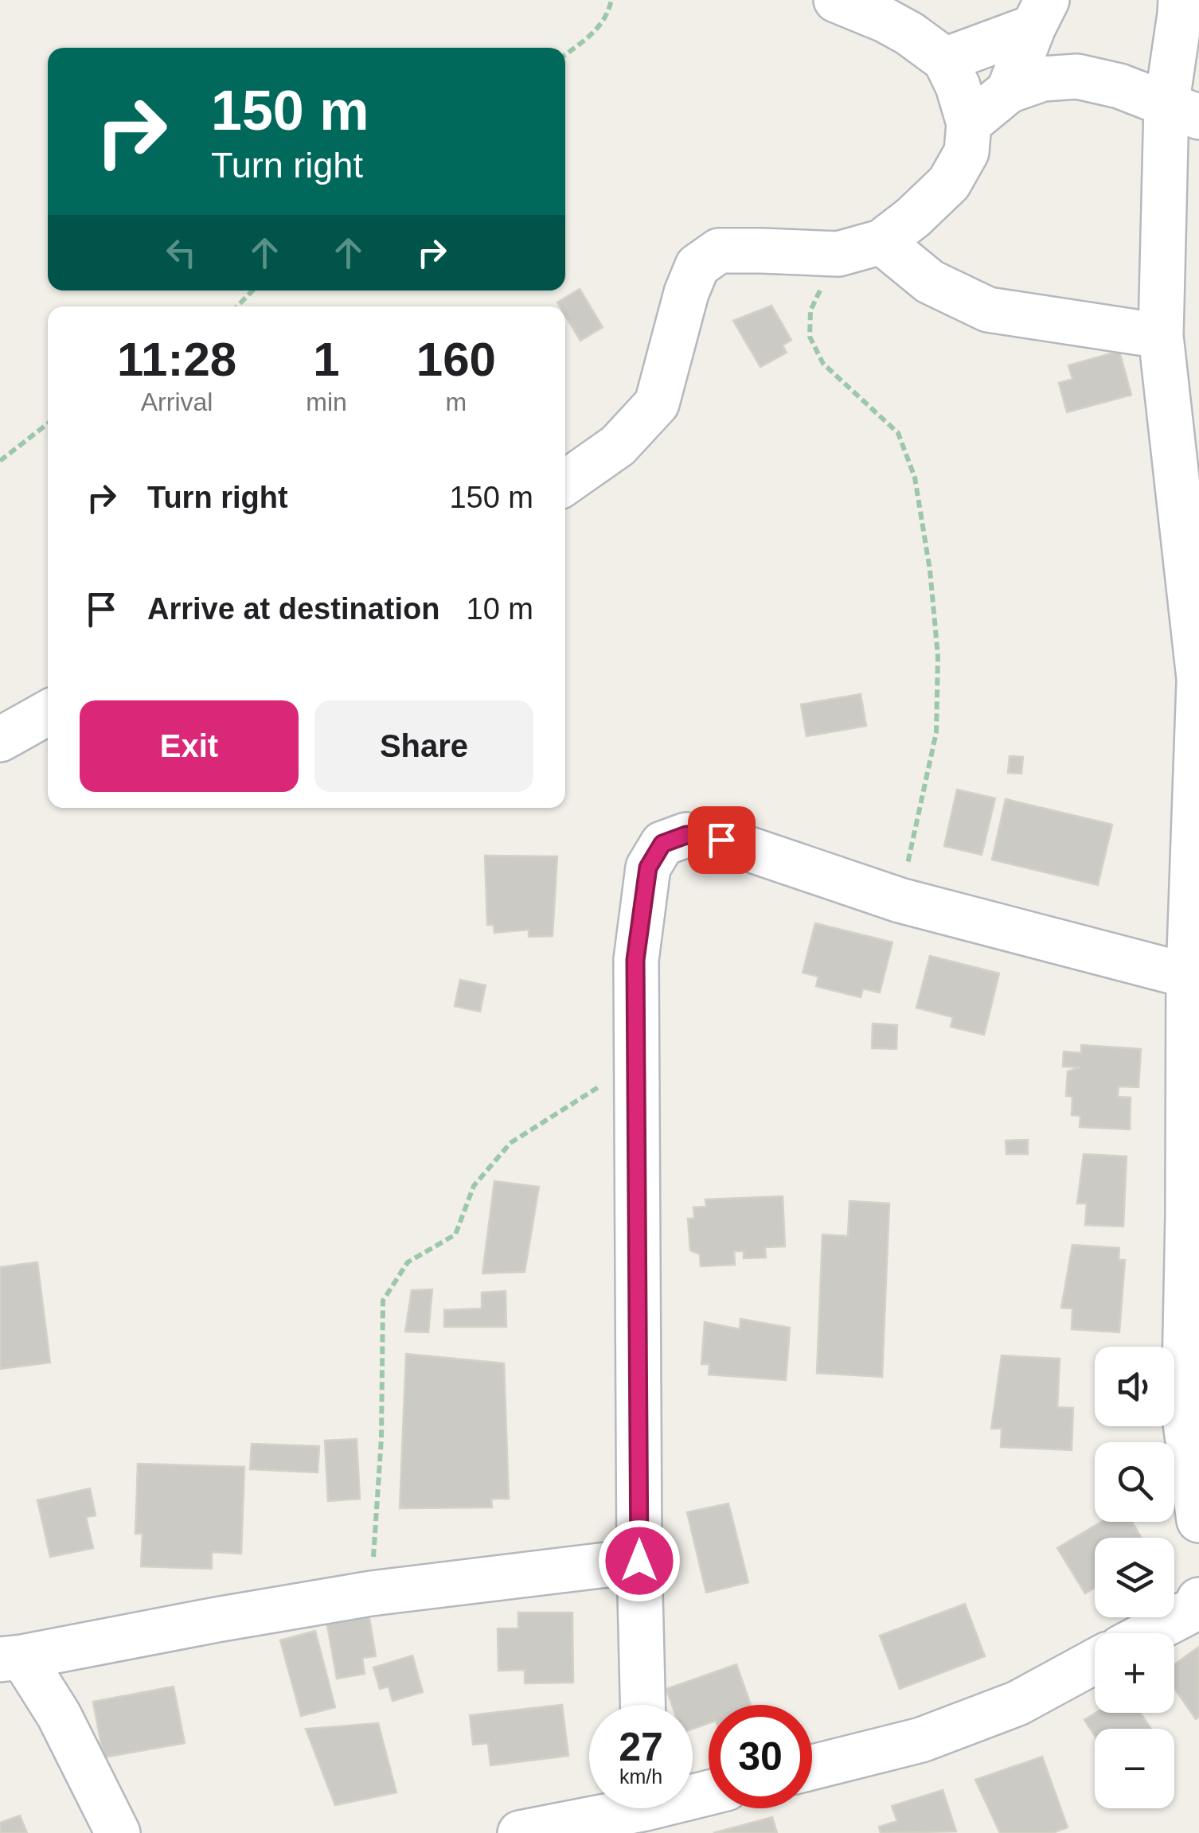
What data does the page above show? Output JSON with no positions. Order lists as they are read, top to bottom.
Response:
{
  "page": {
    "turn": ["150 m", "Turn right"],
    "eta": [
      "11:28",
      "Arrival",
      "1",
      "min",
      "160",
      "m"
    ],
    "list": [
      {
        "name": "Turn right",
        "value": "150 m"
      },
      {
        "name": "Arrive at destination",
        "value": "10 m"
      }
    ],
    "buttons": ["Exit", "Share"],
    "map_buttons": ["+", "−"],
    "speed": "27 km/h",
    "limit": "30"
  }
}
